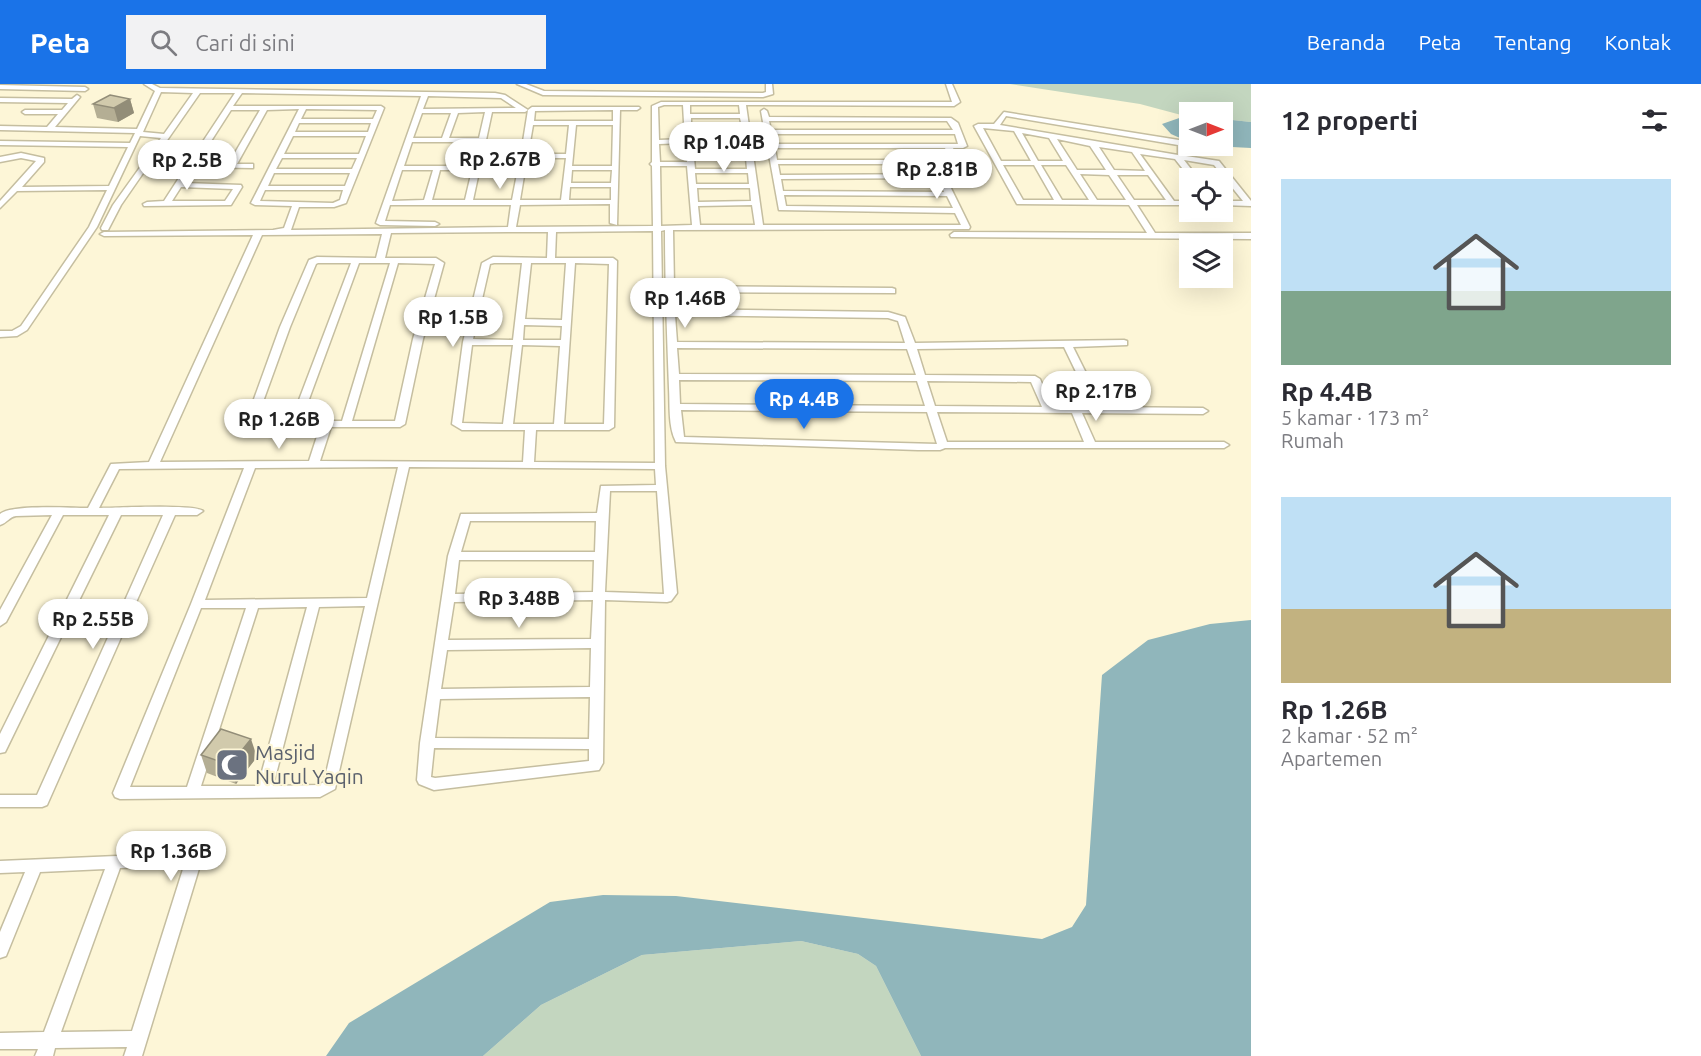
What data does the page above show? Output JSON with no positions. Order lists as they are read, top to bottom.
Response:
{
  "places": {
    "mosque": ["Masjid Nurul Yaqin"]
  },
  "north": "right",
  "page": {
    "header": "Peta",
    "search": "Cari di sini",
    "nav": [
      "Beranda",
      "Peta",
      "Tentang",
      "Kontak"
    ],
    "heading": "12 properti",
    "price": [
      "Rp 1.04B",
      "Rp 2.67B",
      "Rp 2.5B",
      "Rp 2.81B",
      "Rp 1.46B",
      "Rp 1.5B",
      "Rp 2.17B",
      "Rp 4.4B",
      "Rp 1.26B",
      "Rp 3.48B",
      "Rp 2.55B",
      "Rp 1.36B"
    ],
    "list": [
      {
        "name": "Rp 4.4B",
        "note": "5 kamar · 173 m² · Rumah"
      },
      {
        "name": "Rp 1.26B",
        "note": "2 kamar · 52 m² · Apartemen"
      }
    ]
  }
}
